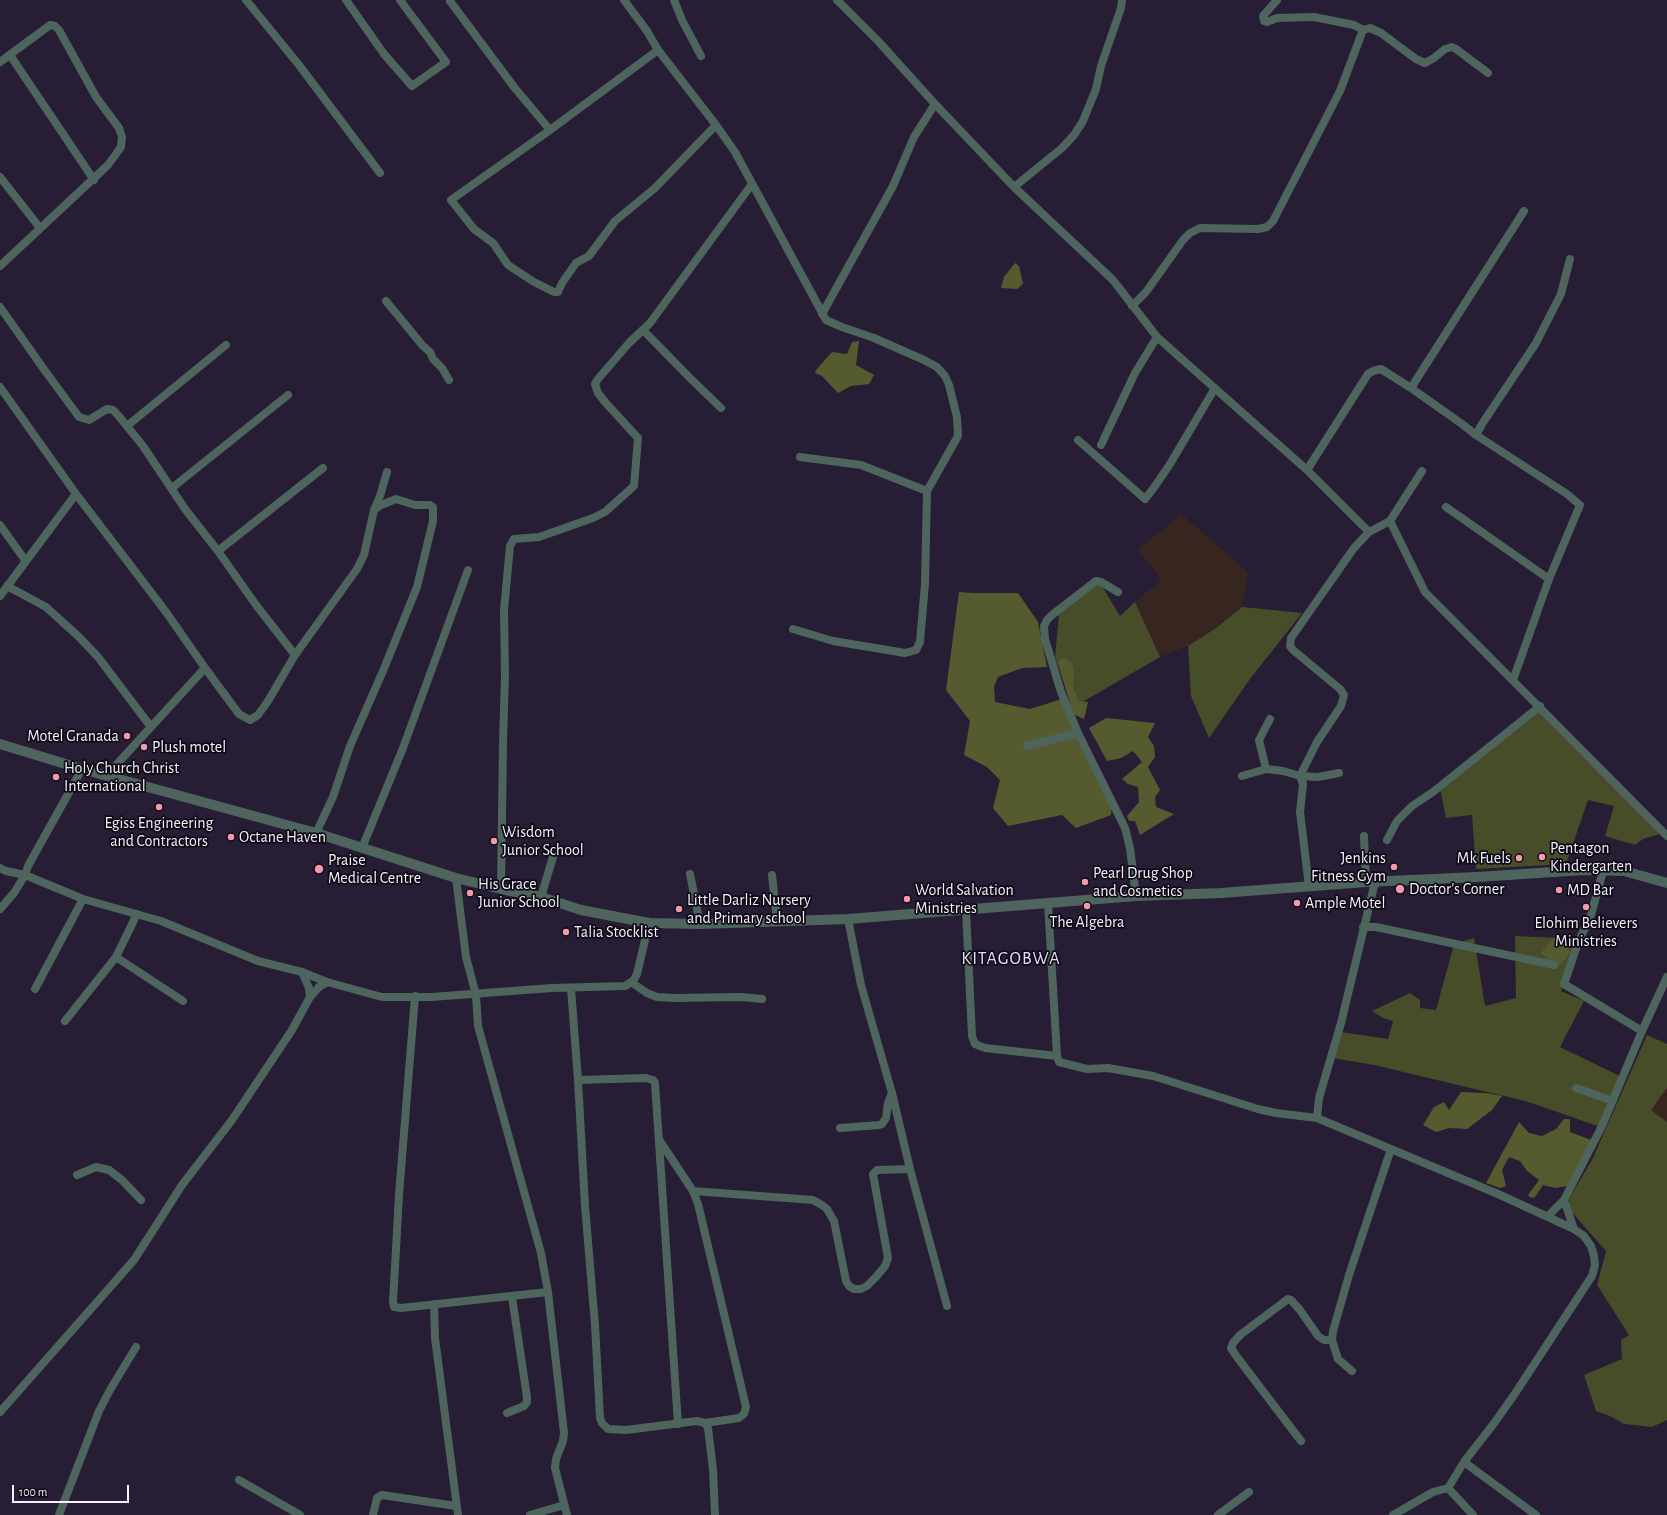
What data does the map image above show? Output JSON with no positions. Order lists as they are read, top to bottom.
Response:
{
  "districts": ["KITAGOBWA"],
  "places": [
    "Motel Granada",
    "Plush motel",
    "Holy Church Christ International",
    "Egiss Engineering and Contractors",
    "Octane Haven",
    "Wisdom Junior School",
    "Pentagon Kindergarten",
    "Mk Fuels",
    "Jenkins Fitness Gym",
    "Praise Medical Centre",
    "Pearl Drug Shop and Cosmetics",
    "Doctor's Corner",
    "MD Bar",
    "His Grace Junior School",
    "World Salvation Ministries",
    "Ample Motel",
    "The Algebra",
    "Elohim Believers Ministries",
    "Little Darliz Nursery and Primary school",
    "Talia Stocklist"
  ],
  "scale_bar": "100 m"
}
